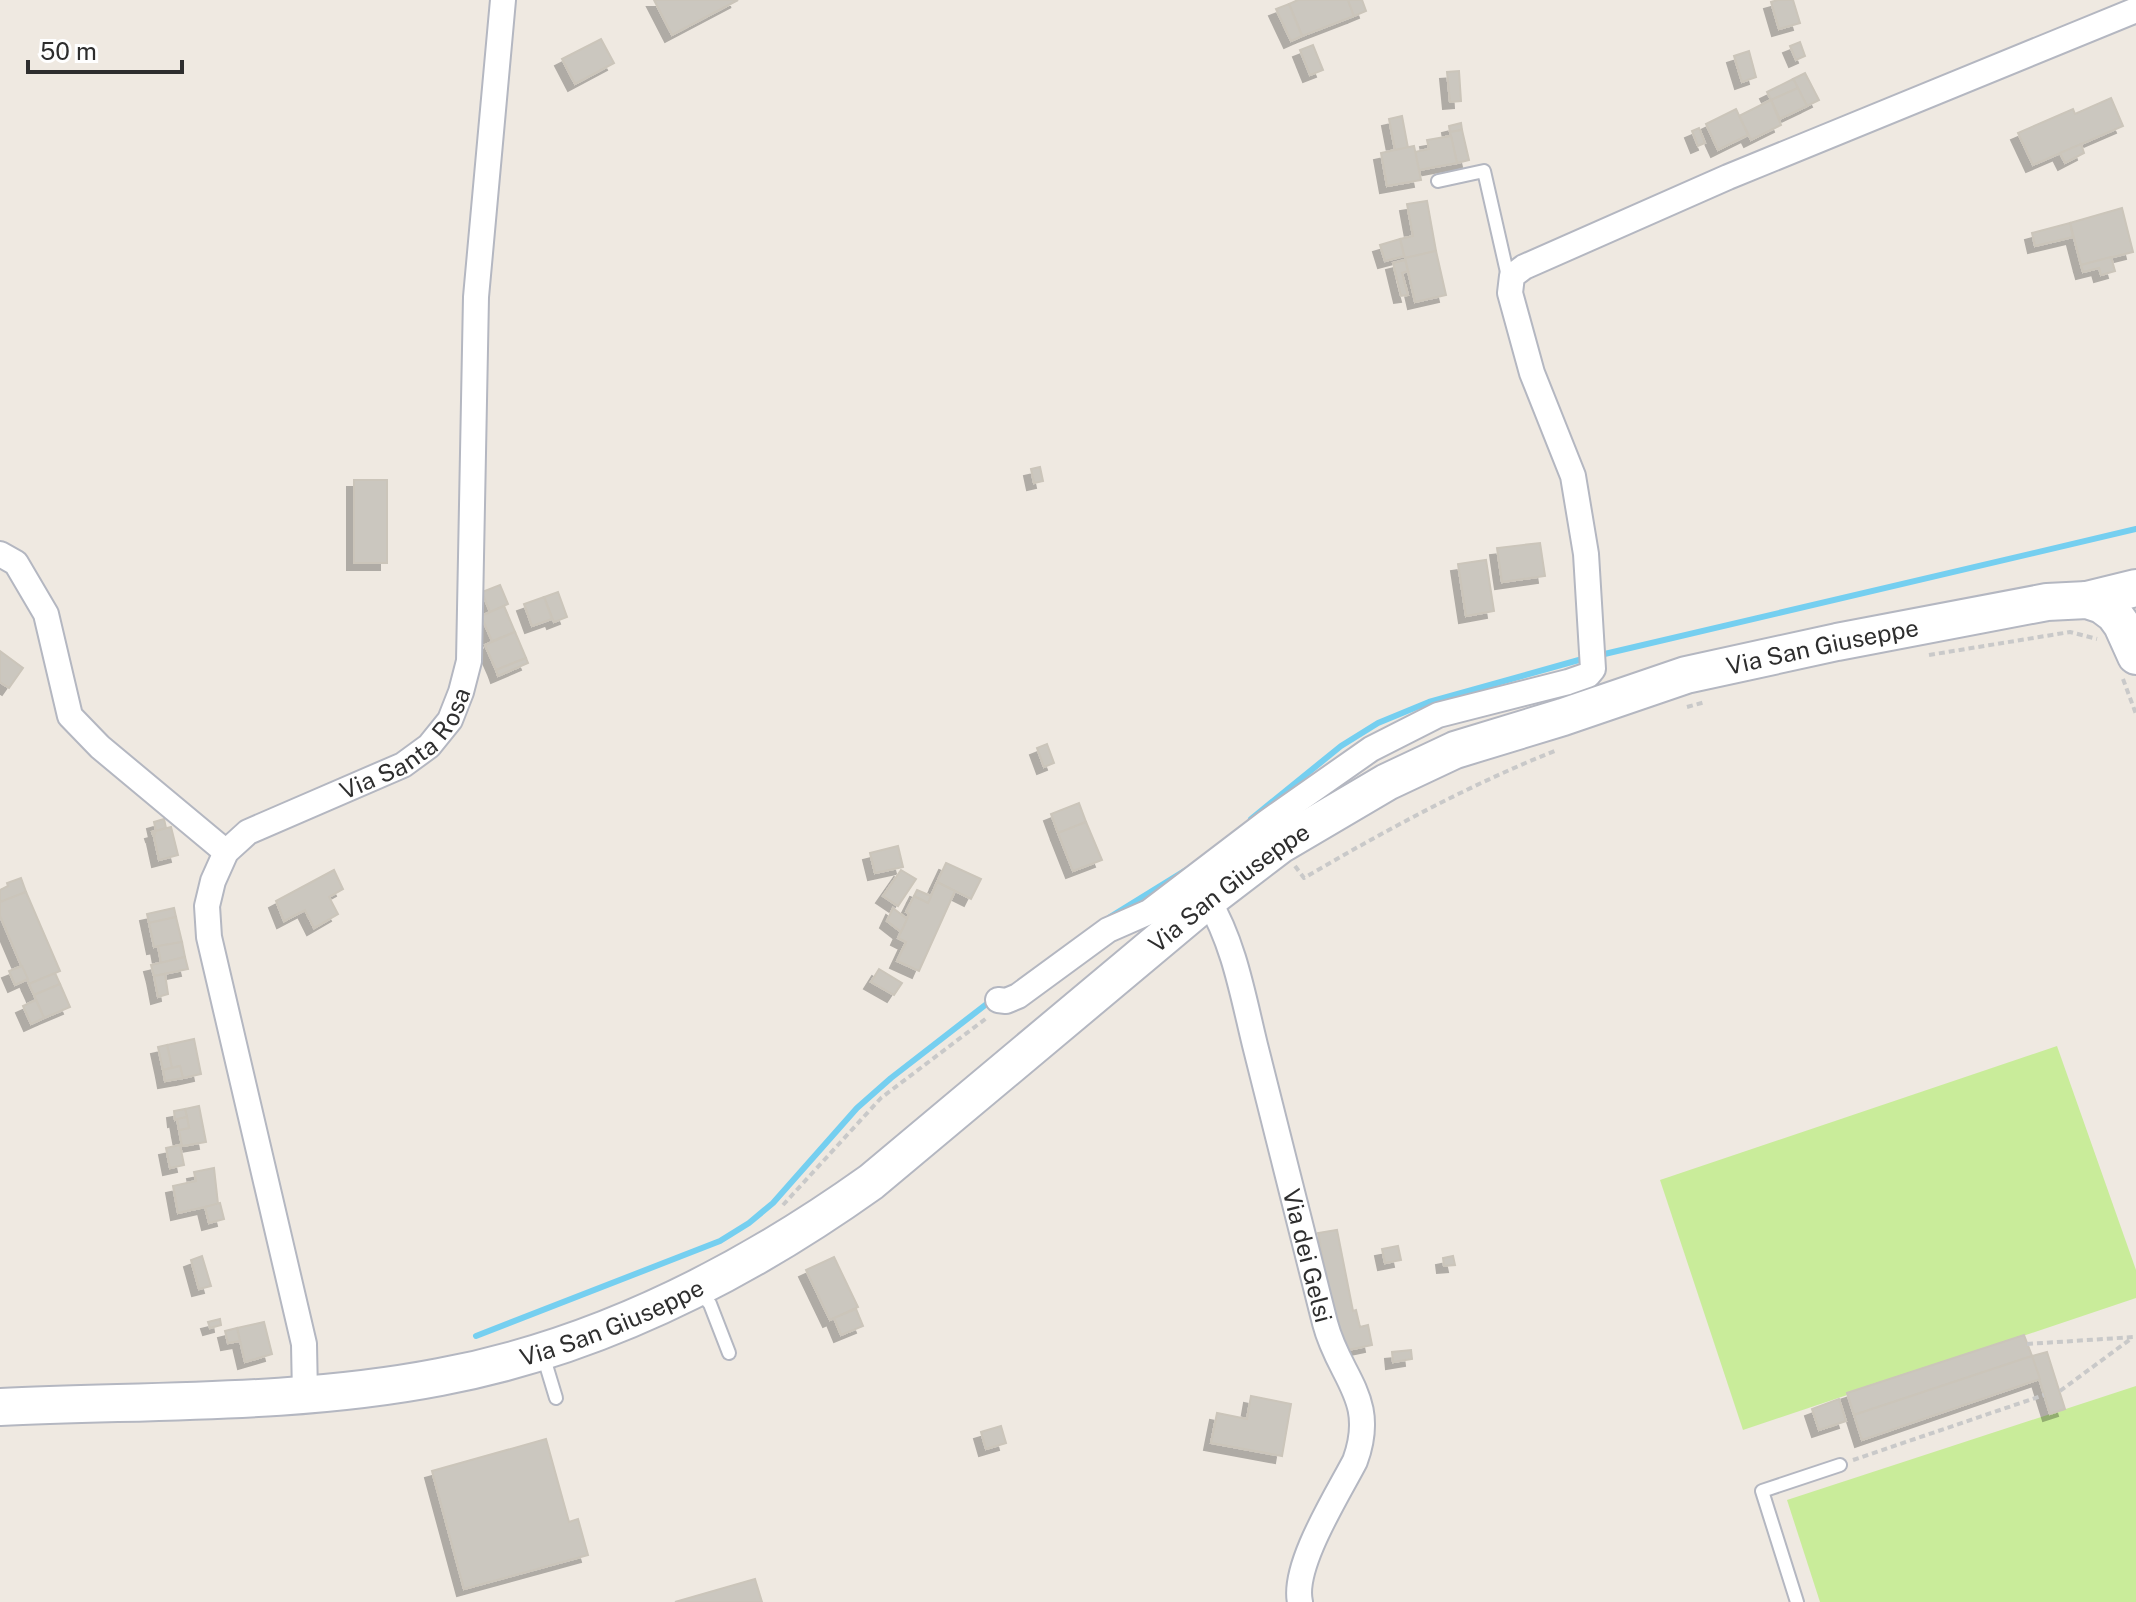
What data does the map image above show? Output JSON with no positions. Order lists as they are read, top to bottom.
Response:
{
  "streets": {
    "street": ["Via San Giuseppe", "Via Santa Rosa", "Via dei Gelsi"]
  },
  "crossings": [
    ["Via San Giuseppe", "Via dei Gelsi"]
  ],
  "scale_bar": "50 m"
}
